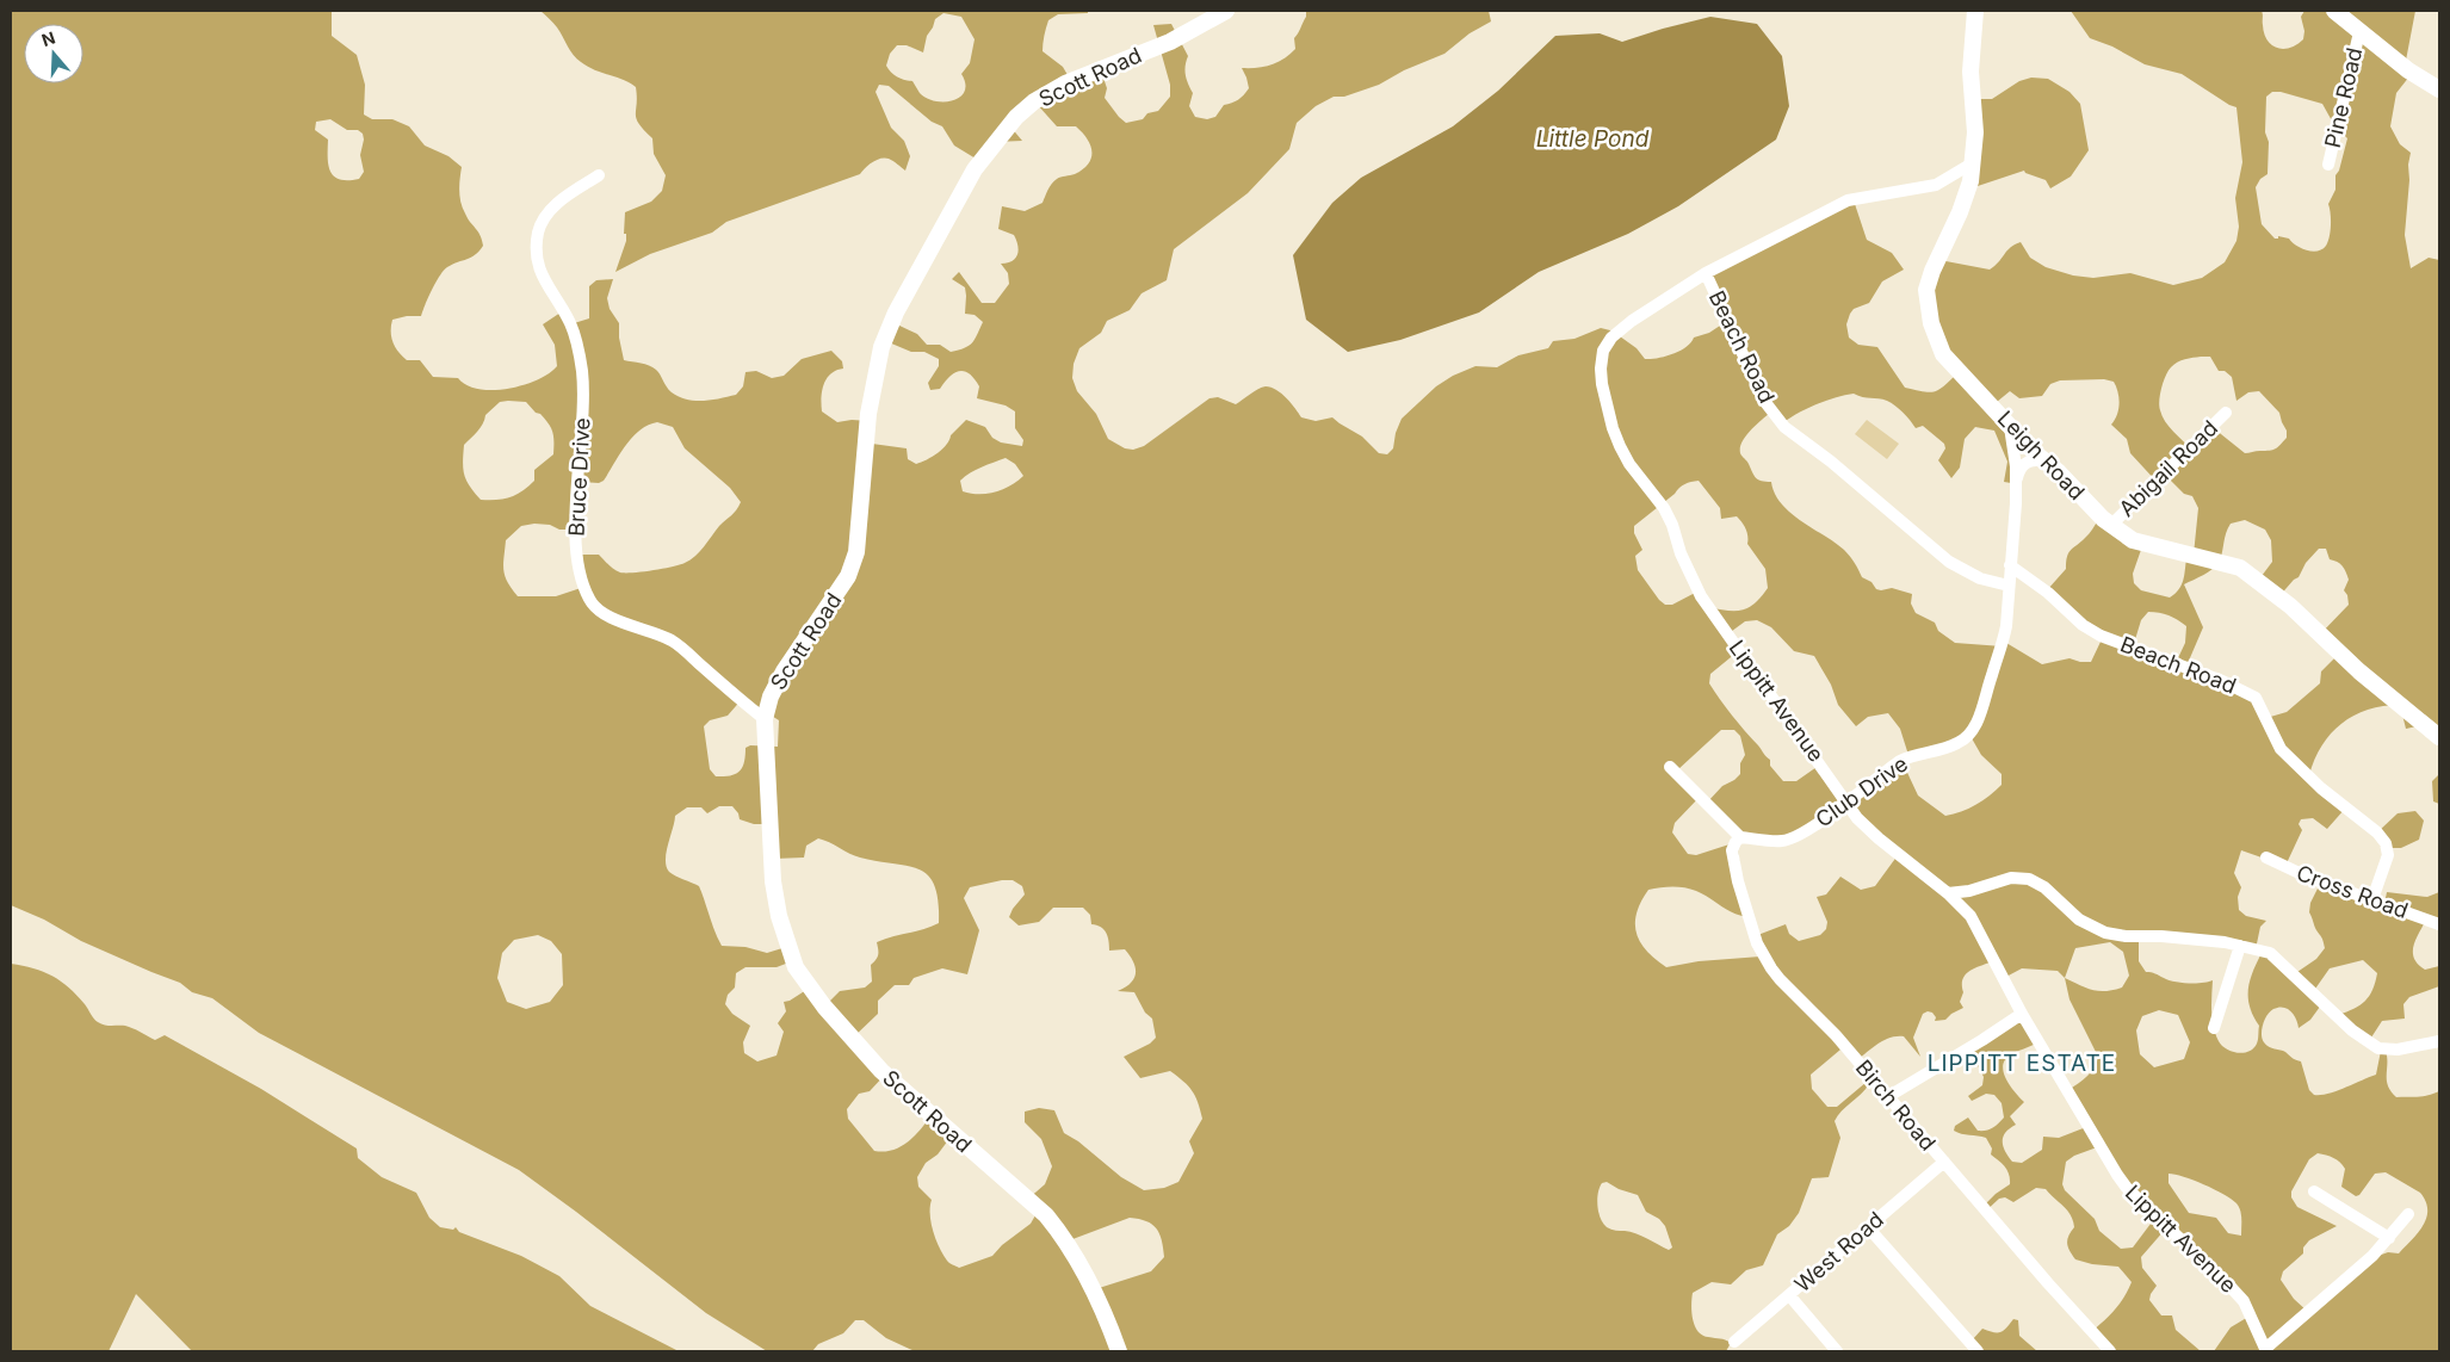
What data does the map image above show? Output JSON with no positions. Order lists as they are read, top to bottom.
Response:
{
  "streets": {
    "street": [
      "Scott Road",
      "Pine Road",
      "Beach Road",
      "Leigh Road",
      "Abigail Road",
      "Bruce Drive",
      "Lippitt Avenue",
      "Club Drive",
      "Cross Road",
      "Birch Road",
      "West Road"
    ]
  },
  "crossings": [
    ["Scott Road", "Bruce Drive"],
    ["Beach Road", "Lippitt Avenue"],
    ["Beach Road", "Club Drive"],
    ["Beach Road", "Cross Road"],
    ["Leigh Road", "Abigail Road"],
    ["Leigh Road", "Lippitt Avenue"],
    ["Leigh Road", "Club Drive"],
    ["Lippitt Avenue", "Club Drive"],
    ["Club Drive", "Birch Road"],
    ["Birch Road", "West Road"]
  ],
  "districts": ["LIPPITT ESTATE"],
  "water": ["Little Pond"],
  "north": "top"
}
